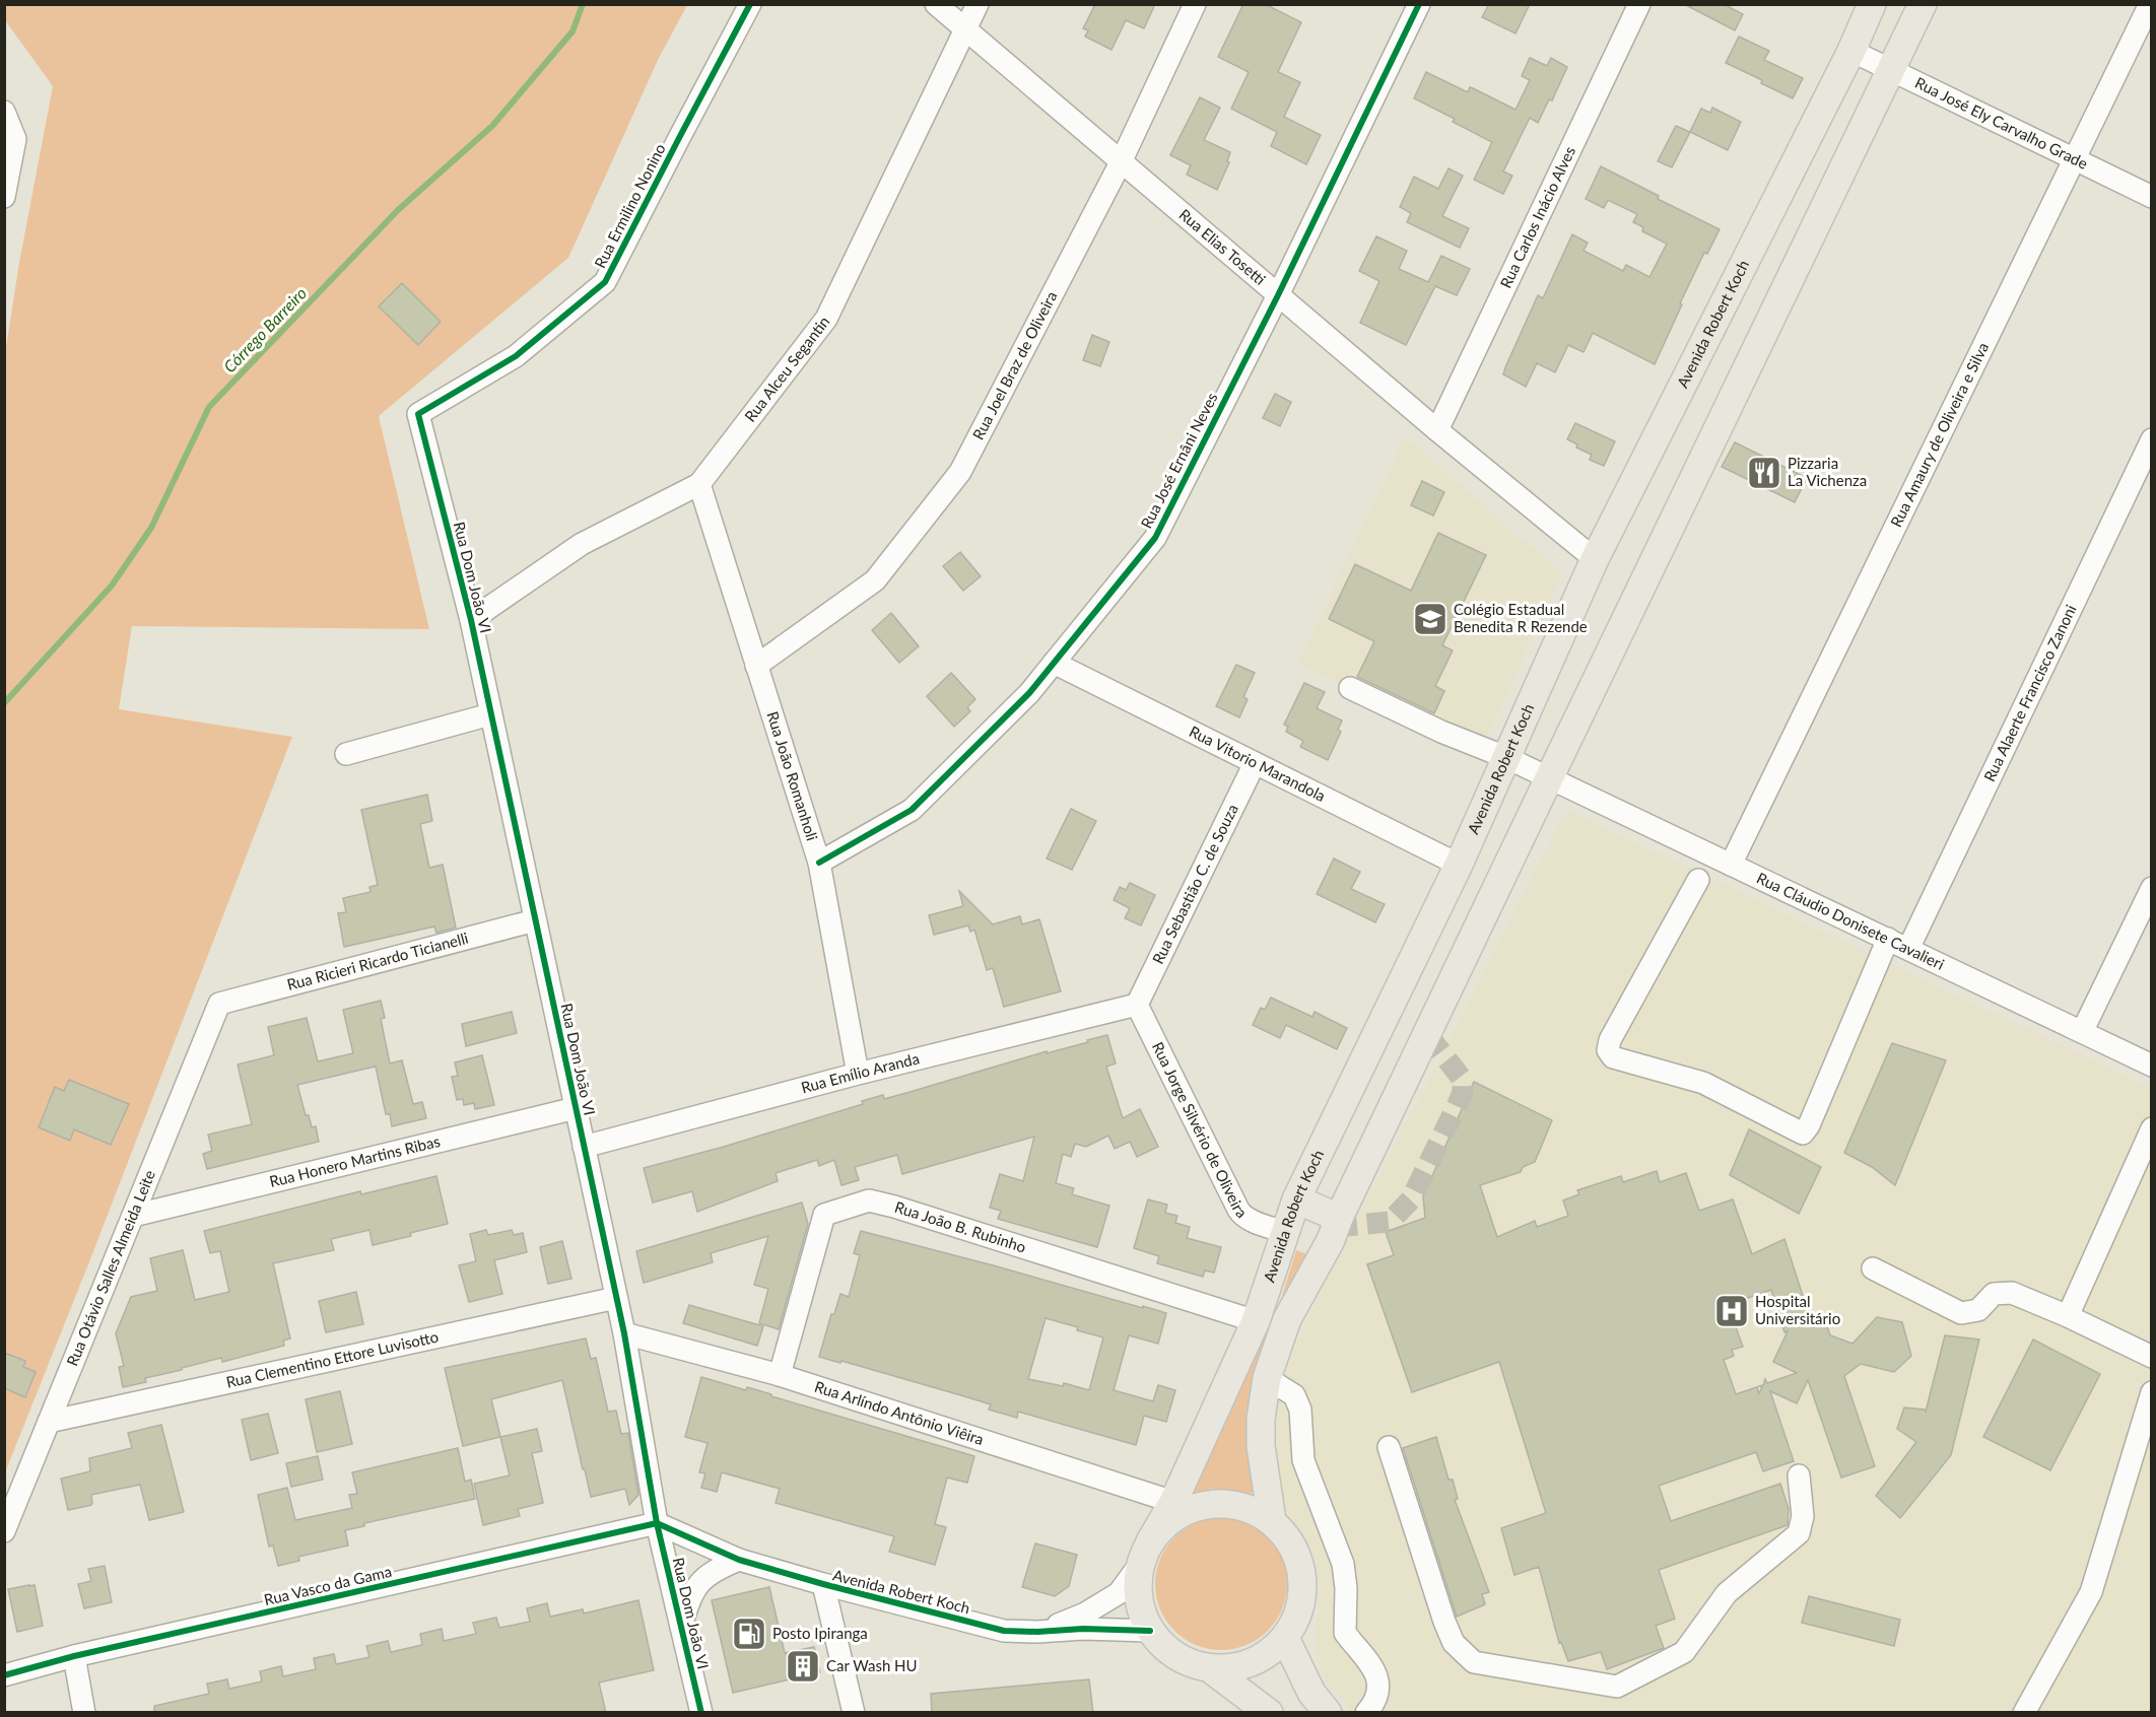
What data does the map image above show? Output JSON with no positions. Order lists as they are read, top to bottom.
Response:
{
  "streets": {
    "main road": ["Avenida Robert Koch"],
    "street": [
      "Rua José Ely Carvalho Grade",
      "Rua Ermilino Nonino",
      "Rua Carlos Inácio Alves",
      "Rua Elias Tosetti",
      "Rua Joel Braz de Oliveira",
      "Rua Alceu Segantin",
      "Rua Amaury de Oliveira e Silva",
      "Rua José Ernâni Neves",
      "Rua Dom João VI",
      "Rua Alaerte Francisco Zanoni",
      "Rua Vitorio Marandola",
      "Rua João Romanholi",
      "Rua Sebastião C. de Souza",
      "Rua Cláudio Donisete Cavalieri",
      "Rua Ricieri Ricardo Ticianelli",
      "Rua Emílio Aranda",
      "Rua Jorge Silvério de Oliveira",
      "Rua Honero Martins Ribas",
      "Rua João B. Rubinho",
      "Rua Otávio Salles Almeida Leite",
      "Rua Clementino Ettore Luvisotto",
      "Rua Arlíndo Antônio Viêira",
      "Rua Vasco da Gama"
    ]
  },
  "crossings": [
    ["Rua José Ely Carvalho Grade", "Avenida Robert Koch"],
    ["Rua José Ely Carvalho Grade", "Rua Amaury de Oliveira e Silva"],
    ["Rua Ermilino Nonino", "Rua Dom João VI"],
    ["Rua Carlos Inácio Alves", "Rua Elias Tosetti"],
    ["Rua Elias Tosetti", "Avenida Robert Koch"],
    ["Rua Elias Tosetti", "Rua Joel Braz de Oliveira"],
    ["Rua Elias Tosetti", "Rua Alceu Segantin"],
    ["Rua Elias Tosetti", "Rua José Ernâni Neves"],
    ["Avenida Robert Koch", "Rua Dom João VI"],
    ["Avenida Robert Koch", "Rua Vitorio Marandola"],
    ["Avenida Robert Koch", "Rua Cláudio Donisete Cavalieri"],
    ["Avenida Robert Koch", "Rua Jorge Silvério de Oliveira"],
    ["Avenida Robert Koch", "Rua João B. Rubinho"],
    ["Avenida Robert Koch", "Rua Arlíndo Antônio Viêira"],
    ["Avenida Robert Koch", "Rua Vasco da Gama"],
    ["Rua Joel Braz de Oliveira", "Rua João Romanholi"],
    ["Rua Alceu Segantin", "Rua Dom João VI"],
    ["Rua Alceu Segantin", "Rua João Romanholi"],
    ["Rua Amaury de Oliveira e Silva", "Rua Cláudio Donisete Cavalieri"],
    ["Rua José Ernâni Neves", "Rua Vitorio Marandola"],
    ["Rua José Ernâni Neves", "Rua João Romanholi"],
    ["Rua Dom João VI", "Rua Ricieri Ricardo Ticianelli"],
    ["Rua Dom João VI", "Rua Emílio Aranda"],
    ["Rua Dom João VI", "Rua Honero Martins Ribas"],
    ["Rua Dom João VI", "Rua Clementino Ettore Luvisotto"],
    ["Rua Dom João VI", "Rua Arlíndo Antônio Viêira"],
    ["Rua Dom João VI", "Rua Vasco da Gama"],
    ["Rua Alaerte Francisco Zanoni", "Rua Cláudio Donisete Cavalieri"],
    ["Rua Vitorio Marandola", "Rua Sebastião C. de Souza"],
    ["Rua João Romanholi", "Rua Emílio Aranda"],
    ["Rua Sebastião C. de Souza", "Rua Emílio Aranda"],
    ["Rua Sebastião C. de Souza", "Rua Jorge Silvério de Oliveira"],
    ["Rua Ricieri Ricardo Ticianelli", "Rua Otávio Salles Almeida Leite"],
    ["Rua Emílio Aranda", "Rua Jorge Silvério de Oliveira"],
    ["Rua Honero Martins Ribas", "Rua Otávio Salles Almeida Leite"],
    ["Rua João B. Rubinho", "Rua Arlíndo Antônio Viêira"],
    ["Rua Otávio Salles Almeida Leite", "Rua Clementino Ettore Luvisotto"]
  ],
  "water": ["Córrego Barreiro"],
  "places": {
    "restaurant": ["Pizzaria La Vichenza"],
    "school or university": ["Colégio Estadual Benedita R Rezende"],
    "hospital": ["Hospital Universitário"],
    "fuel station": ["Posto Ipiranga"],
    "building": ["Car Wash HU"]
  }
}
